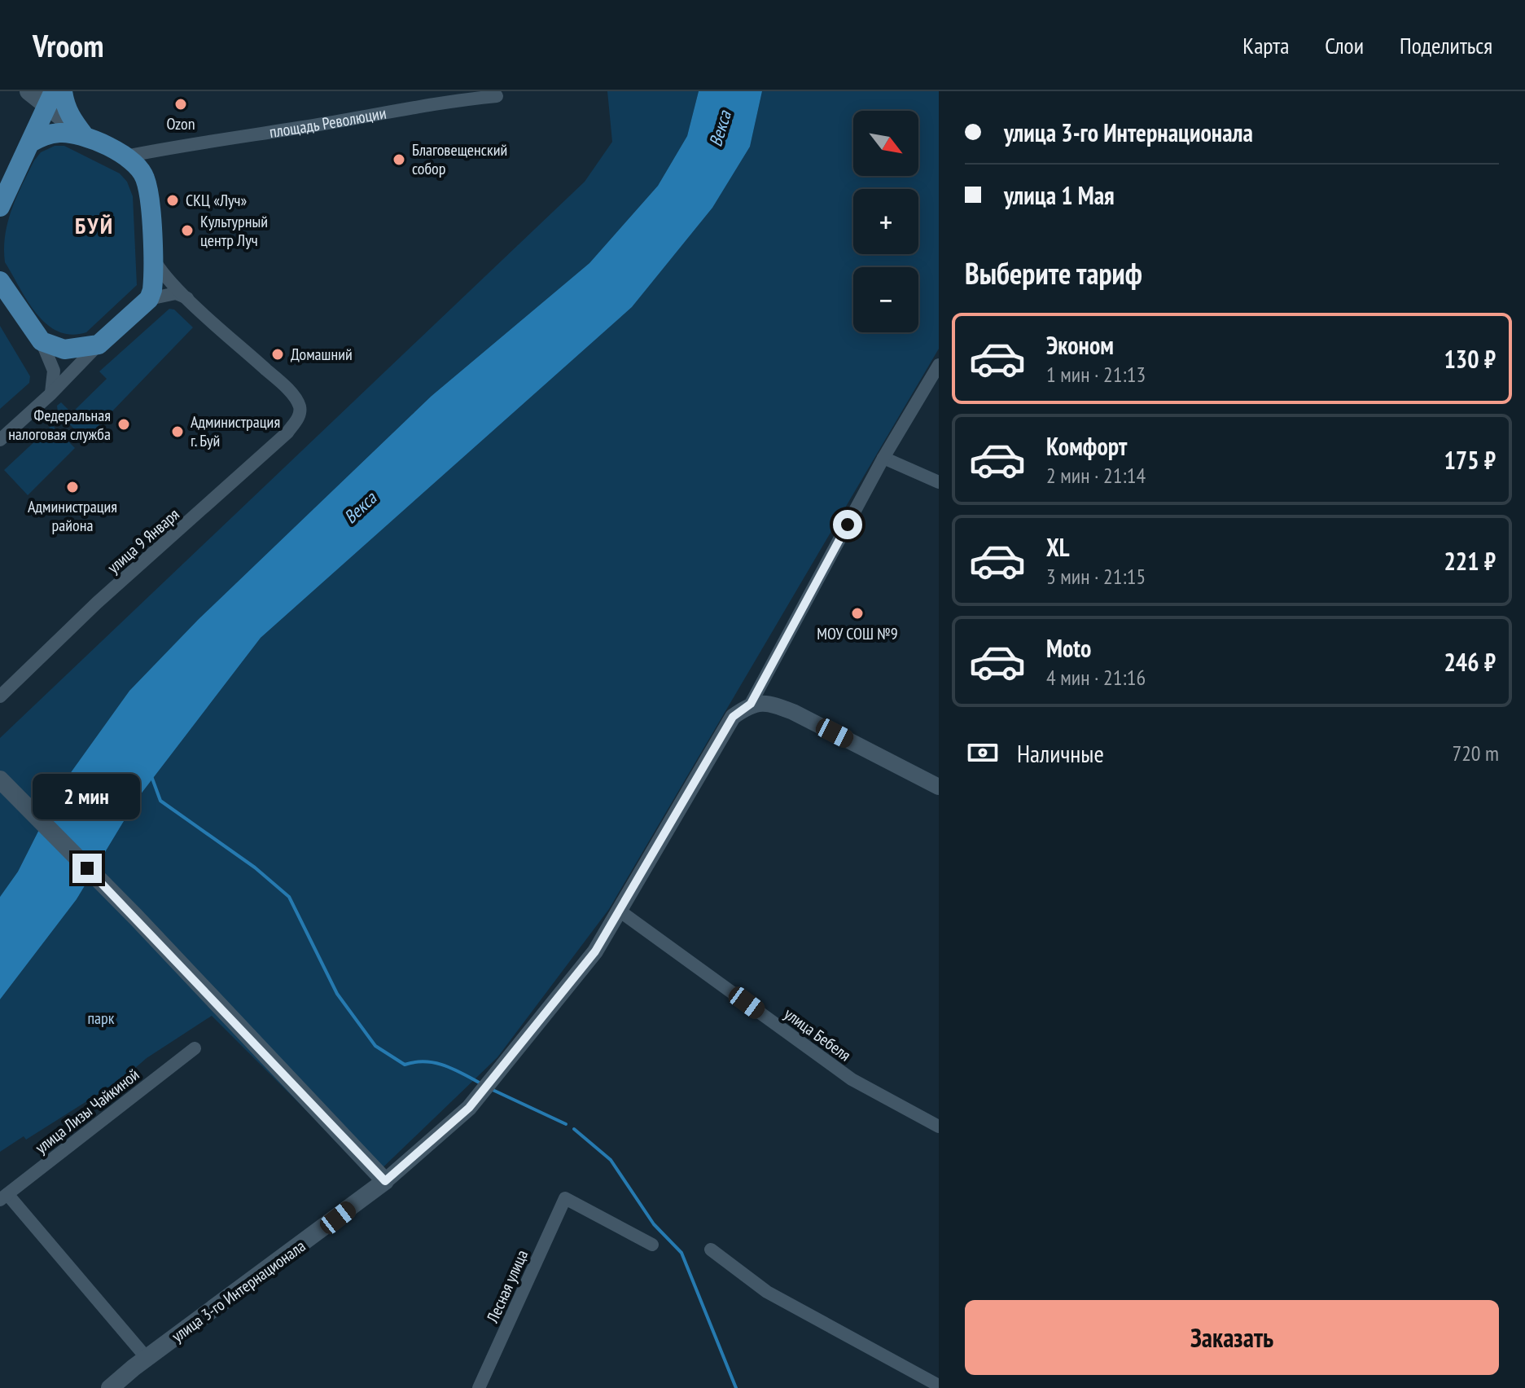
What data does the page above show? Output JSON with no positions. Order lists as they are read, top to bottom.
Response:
{
  "streets": {
    "main road": ["улица 3-го Интернационала"],
    "street": [
      "площадь Революции",
      "улица 9 Января",
      "улица Бебеля",
      "улица Лизы Чайкиной",
      "Лесная улица"
    ]
  },
  "crossings": [
    ["улица Бебеля", "улица 3-го Интернационала"]
  ],
  "districts": ["БУЙ"],
  "water": ["Векса"],
  "parks": ["парк"],
  "places": [
    "Ozon",
    "Благовещенский собор",
    "СКЦ «Луч»",
    "Культурный центр Луч",
    "Домашний",
    "Федеральная налоговая служба",
    "Администрация г. Буй",
    "Администрация района",
    "МОУ СОШ №9"
  ],
  "north": "bottom right",
  "page": {
    "header": "Vroom",
    "nav": ["Карта", "Слои", "Поделиться"],
    "banner": ["улица 3-го Интернационала", "улица 1 Мая"],
    "map_buttons": ["+", "−"],
    "heading": "Выберите тариф",
    "list": [
      {
        "name": "Эконом",
        "note": "1 мин · 21:13",
        "value": "130 ₽"
      },
      {
        "name": "Комфорт",
        "note": "2 мин · 21:14",
        "value": "175 ₽"
      },
      {
        "name": "XL",
        "note": "3 мин · 21:15",
        "value": "221 ₽"
      },
      {
        "name": "Moto",
        "note": "4 мин · 21:16",
        "value": "246 ₽"
      }
    ],
    "pay": ["Наличные", "720 m"],
    "bubble": "2 мин",
    "buttons": "Заказать"
  }
}
